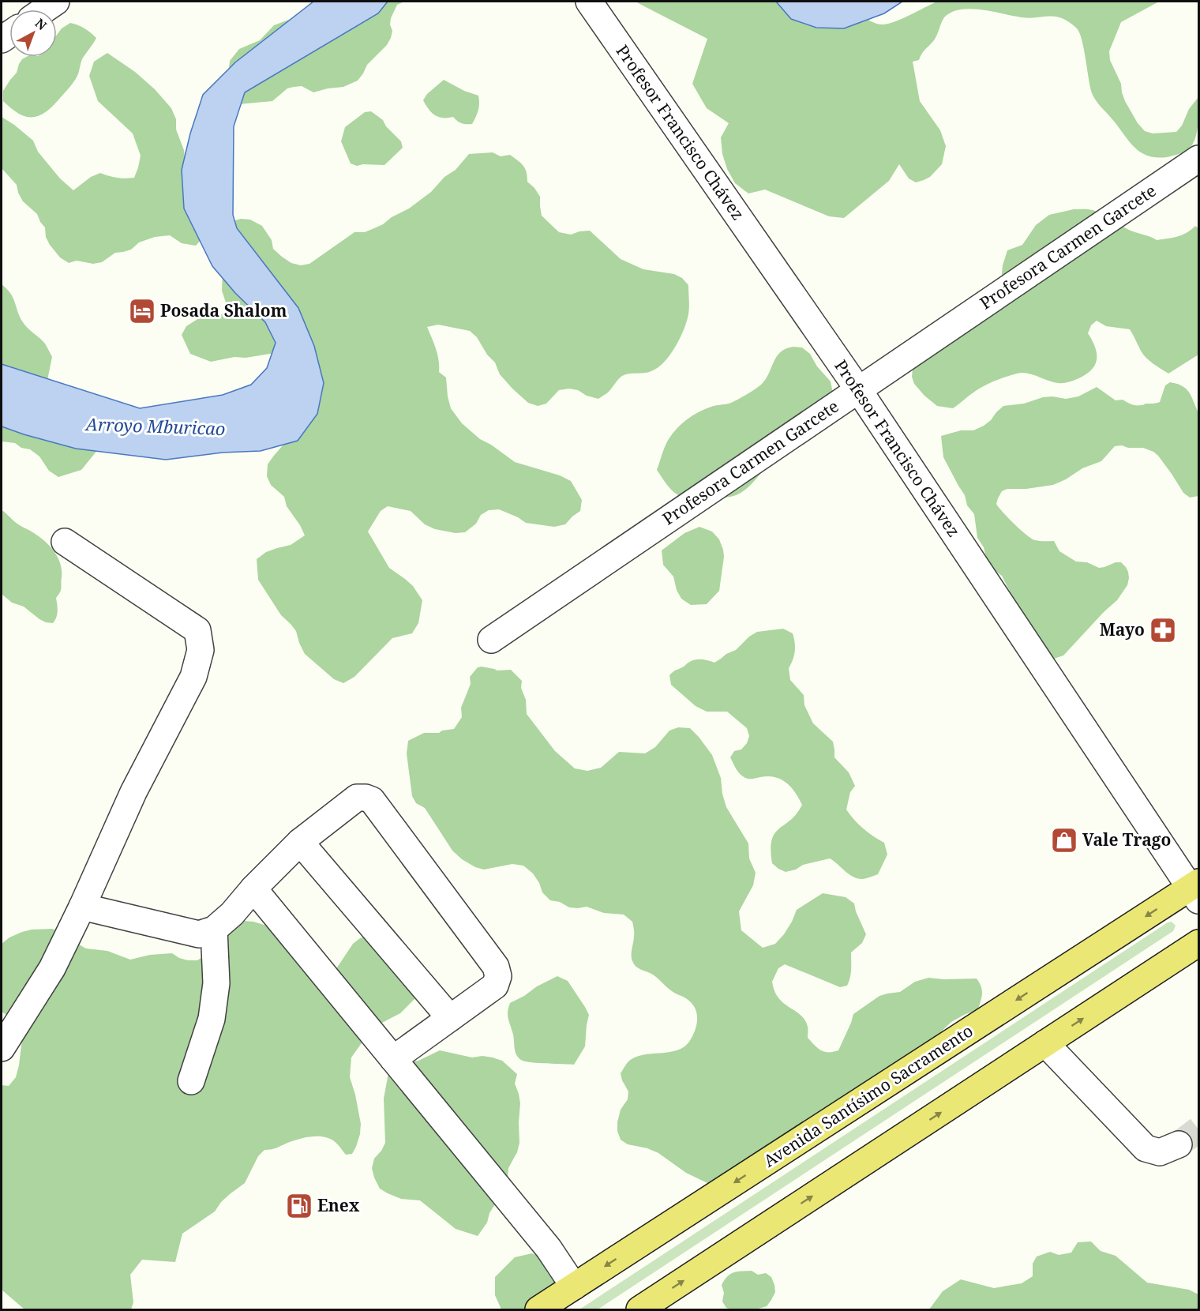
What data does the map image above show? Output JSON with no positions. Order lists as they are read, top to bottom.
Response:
{
  "streets": {
    "main road": ["Avenida Santísimo Sacramento"],
    "street": ["Profesor Francisco Chávez", "Profesora Carmen Garcete"]
  },
  "crossings": [
    ["Profesor Francisco Chávez", "Profesora Carmen Garcete"],
    ["Profesor Francisco Chávez", "Avenida Santísimo Sacramento"]
  ],
  "water": ["Arroyo Mburicao"],
  "places": {
    "hotel": ["Posada Shalom"],
    "pharmacy": ["Mayo"],
    "shop": ["Vale Trago"],
    "fuel station": ["Enex"]
  },
  "north": "top right"
}
